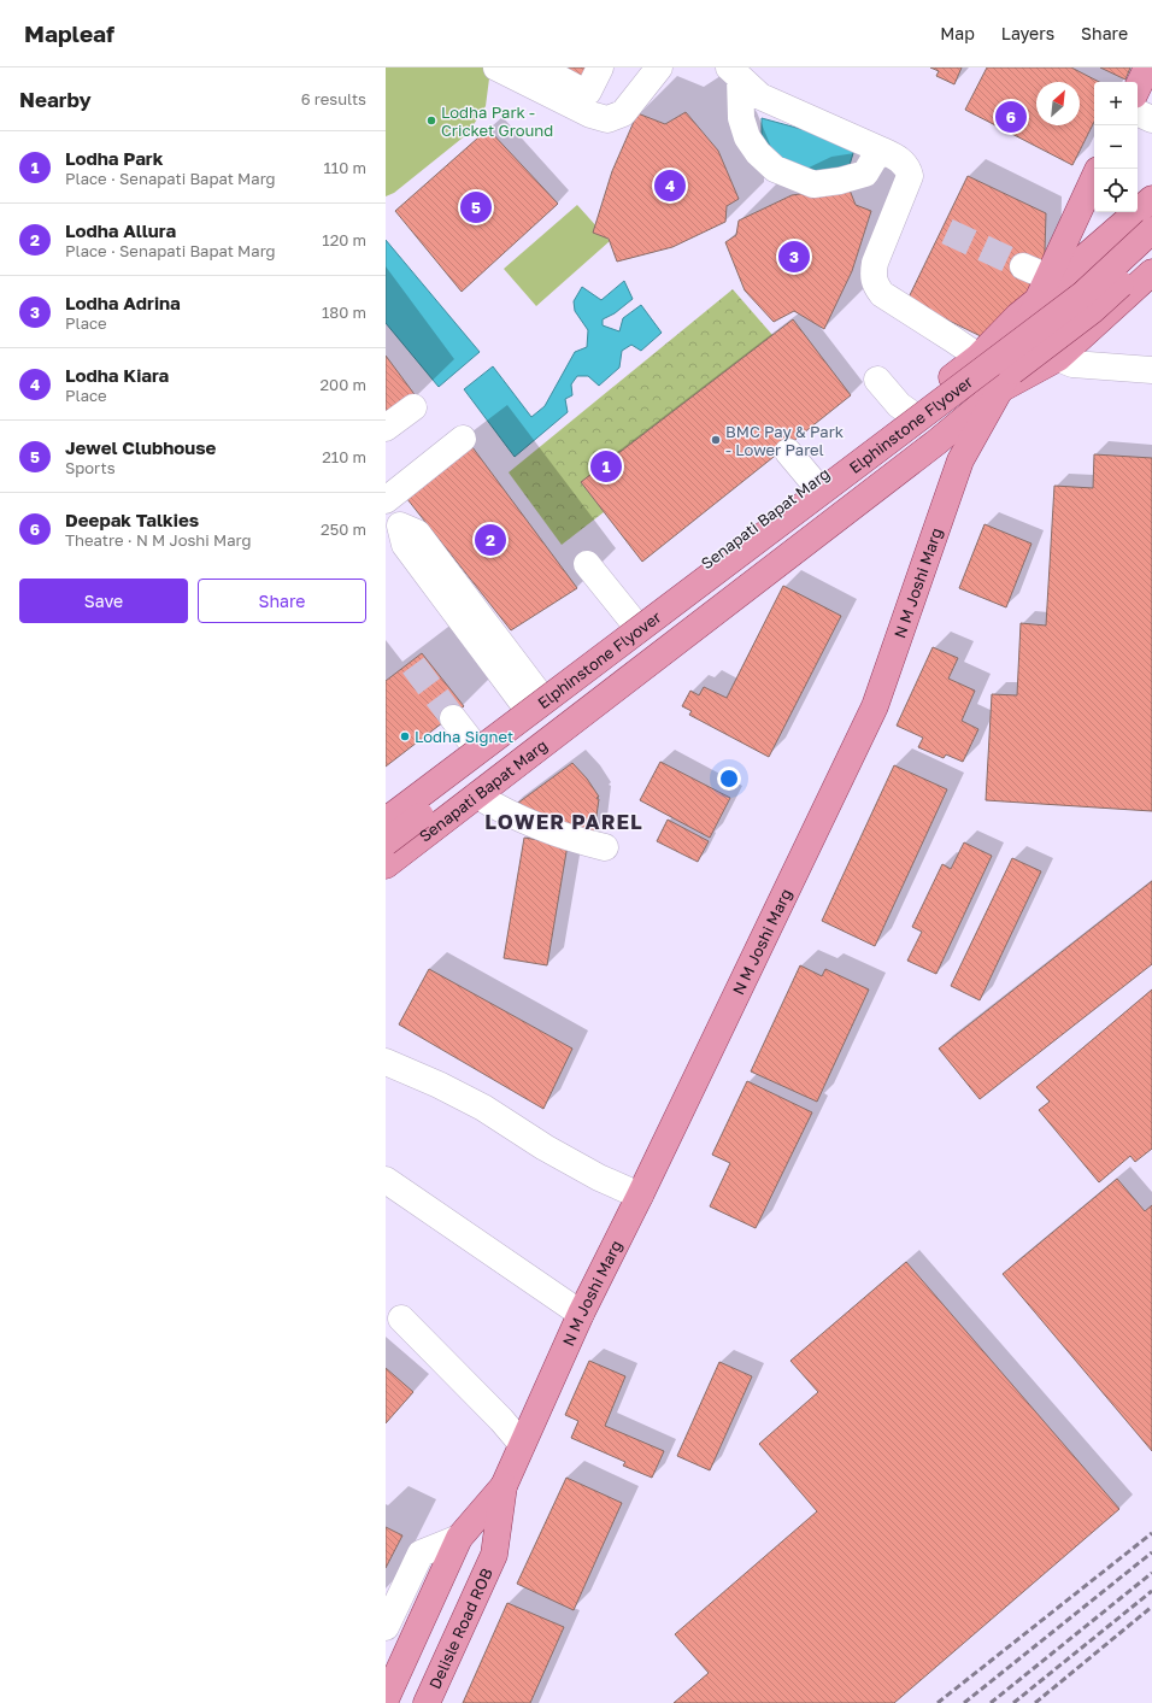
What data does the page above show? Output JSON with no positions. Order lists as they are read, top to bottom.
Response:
{
  "streets": {
    "main road": [
      "Elphinstone Flyover",
      "Senapati Bapat Marg",
      "N M Joshi Marg",
      "Delisle Road ROB"
    ]
  },
  "crossings": [
    ["Elphinstone Flyover", "Senapati Bapat Marg"],
    ["Senapati Bapat Marg", "N M Joshi Marg"],
    ["N M Joshi Marg", "Delisle Road ROB"]
  ],
  "districts": ["LOWER PAREL"],
  "places": ["Lodha Park - Cricket Ground", "BMC Pay & Park - Lower Parel", "Lodha Signet"],
  "north": "top right",
  "page": {
    "header": "Mapleaf",
    "nav": ["Map", "Layers", "Share"],
    "heading": ["Nearby", "6 results"],
    "map_buttons": ["+", "−"],
    "pins": [
      "6",
      "4",
      "5",
      "3",
      "1",
      "2"
    ],
    "list": [
      {
        "mark": "1",
        "name": "Lodha Park",
        "note": "Place · Senapati Bapat Marg",
        "value": "110 m"
      },
      {
        "mark": "2",
        "name": "Lodha Allura",
        "note": "Place · Senapati Bapat Marg",
        "value": "120 m"
      },
      {
        "mark": "3",
        "name": "Lodha Adrina",
        "note": "Place",
        "value": "180 m"
      },
      {
        "mark": "4",
        "name": "Lodha Kiara",
        "note": "Place",
        "value": "200 m"
      },
      {
        "mark": "5",
        "name": "Jewel Clubhouse",
        "note": "Sports",
        "value": "210 m"
      },
      {
        "mark": "6",
        "name": "Deepak Talkies",
        "note": "Theatre · N M Joshi Marg",
        "value": "250 m"
      }
    ],
    "buttons": ["Save", "Share"]
  }
}
